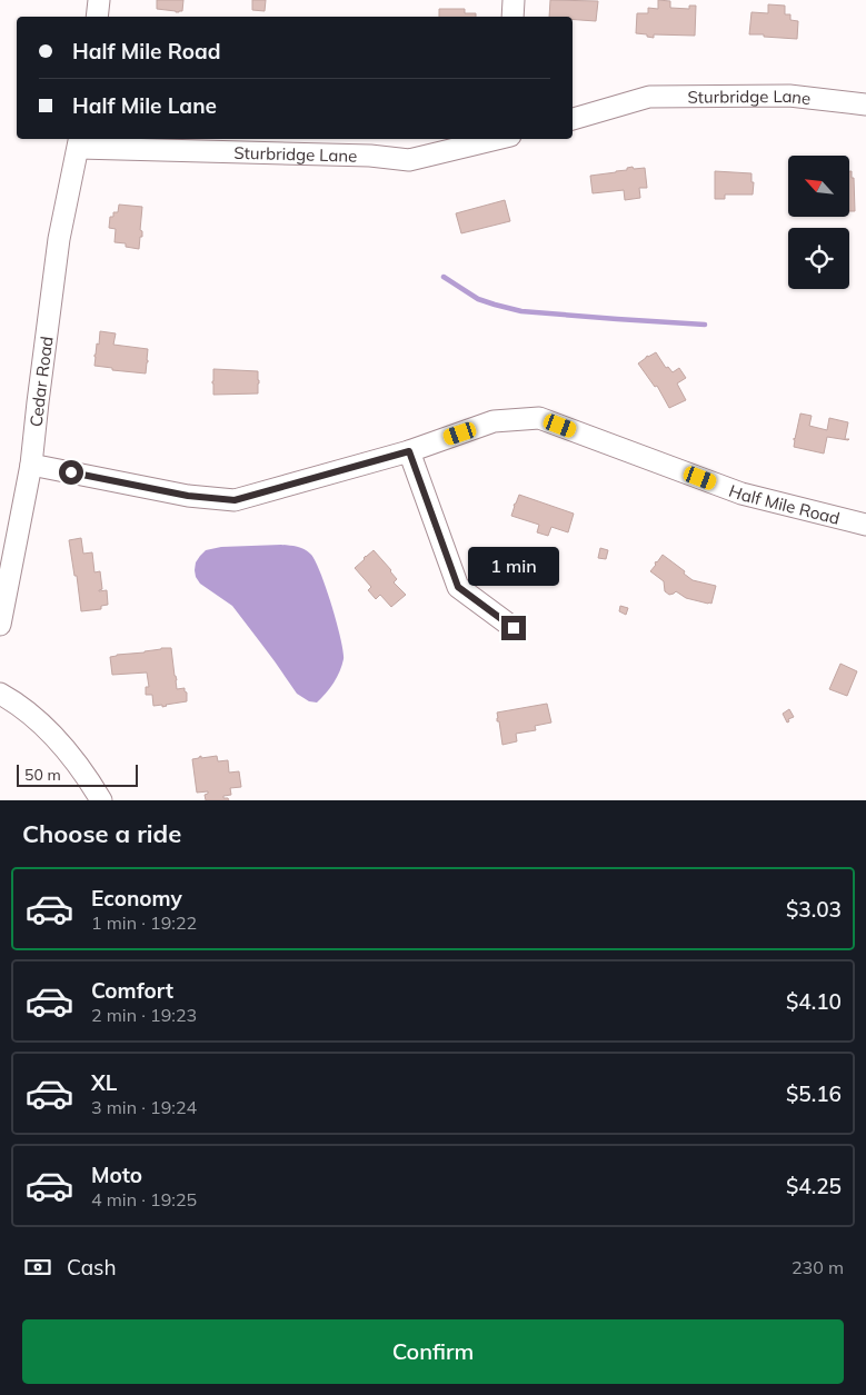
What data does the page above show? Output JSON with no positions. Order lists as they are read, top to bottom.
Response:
{
  "streets": {
    "street": ["Sturbridge Lane", "Cedar Road", "Half Mile Road"]
  },
  "crossings": [
    ["Sturbridge Lane", "Cedar Road"],
    ["Cedar Road", "Half Mile Road"]
  ],
  "scale_bar": "50 m",
  "north": "top left",
  "page": {
    "banner": ["Half Mile Road", "Half Mile Lane"],
    "bubble": "1 min",
    "scale": "50 m",
    "heading": "Choose a ride",
    "list": [
      {
        "name": "Economy",
        "note": "1 min · 19:22",
        "value": "$3.03"
      },
      {
        "name": "Comfort",
        "note": "2 min · 19:23",
        "value": "$4.10"
      },
      {
        "name": "XL",
        "note": "3 min · 19:24",
        "value": "$5.16"
      },
      {
        "name": "Moto",
        "note": "4 min · 19:25",
        "value": "$4.25"
      }
    ],
    "pay": ["Cash", "230 m"],
    "buttons": "Confirm"
  }
}
